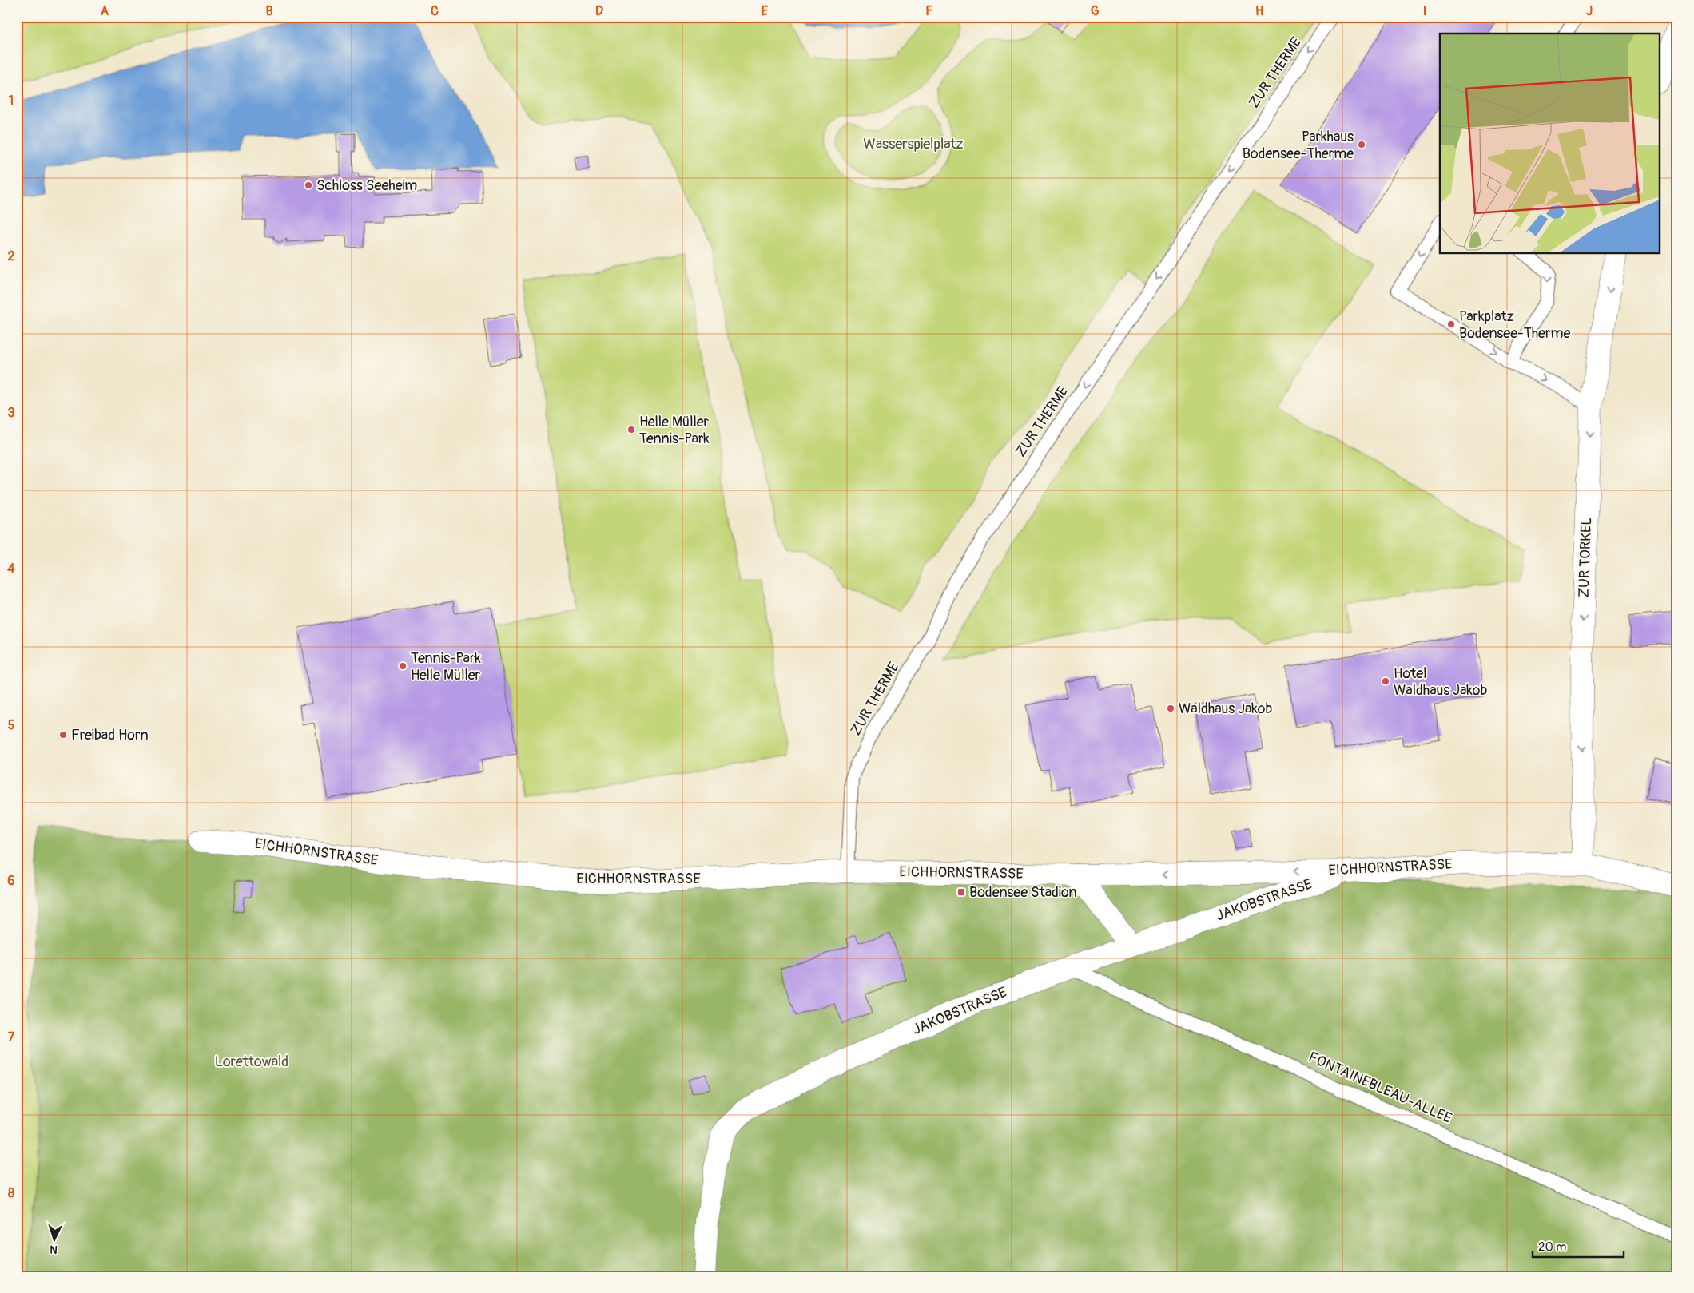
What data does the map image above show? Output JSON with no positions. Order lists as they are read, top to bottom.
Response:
{
  "streets": {
    "street": ["ZUR TORKEL", "EICHHORNSTRASSE", "JAKOBSTRASSE"],
    "lane": ["ZUR THERME", "FONTAINEBLEAU-ALLEE"]
  },
  "crossings": [
    ["ZUR THERME", "EICHHORNSTRASSE"],
    ["ZUR TORKEL", "EICHHORNSTRASSE"],
    ["EICHHORNSTRASSE", "JAKOBSTRASSE"],
    ["JAKOBSTRASSE", "FONTAINEBLEAU-ALLEE"]
  ],
  "one_way": ["ZUR THERME", "ZUR TORKEL"],
  "parks": ["Wasserspielplatz", "Lorettowald"],
  "places": {
    "other": [
      "Parkhaus Bodensee-Therme",
      "Schloss Seeheim",
      "Parkplatz Bodensee-Therme",
      "Helle Müller Tennis-Park",
      "Tennis-Park Helle Müller",
      "Hotel Waldhaus Jakob",
      "Waldhaus Jakob",
      "Freibad Horn"
    ],
    "transit": ["Bodensee Stadion"]
  },
  "scale_bar": "20 m",
  "north": "bottom",
  "grid": {
    "columns": [
      "A",
      "B",
      "C",
      "D",
      "E",
      "F",
      "G",
      "H",
      "I",
      "J"
    ],
    "rows": [
      "1",
      "2",
      "3",
      "4",
      "5",
      "6",
      "7",
      "8"
    ]
  }
}
